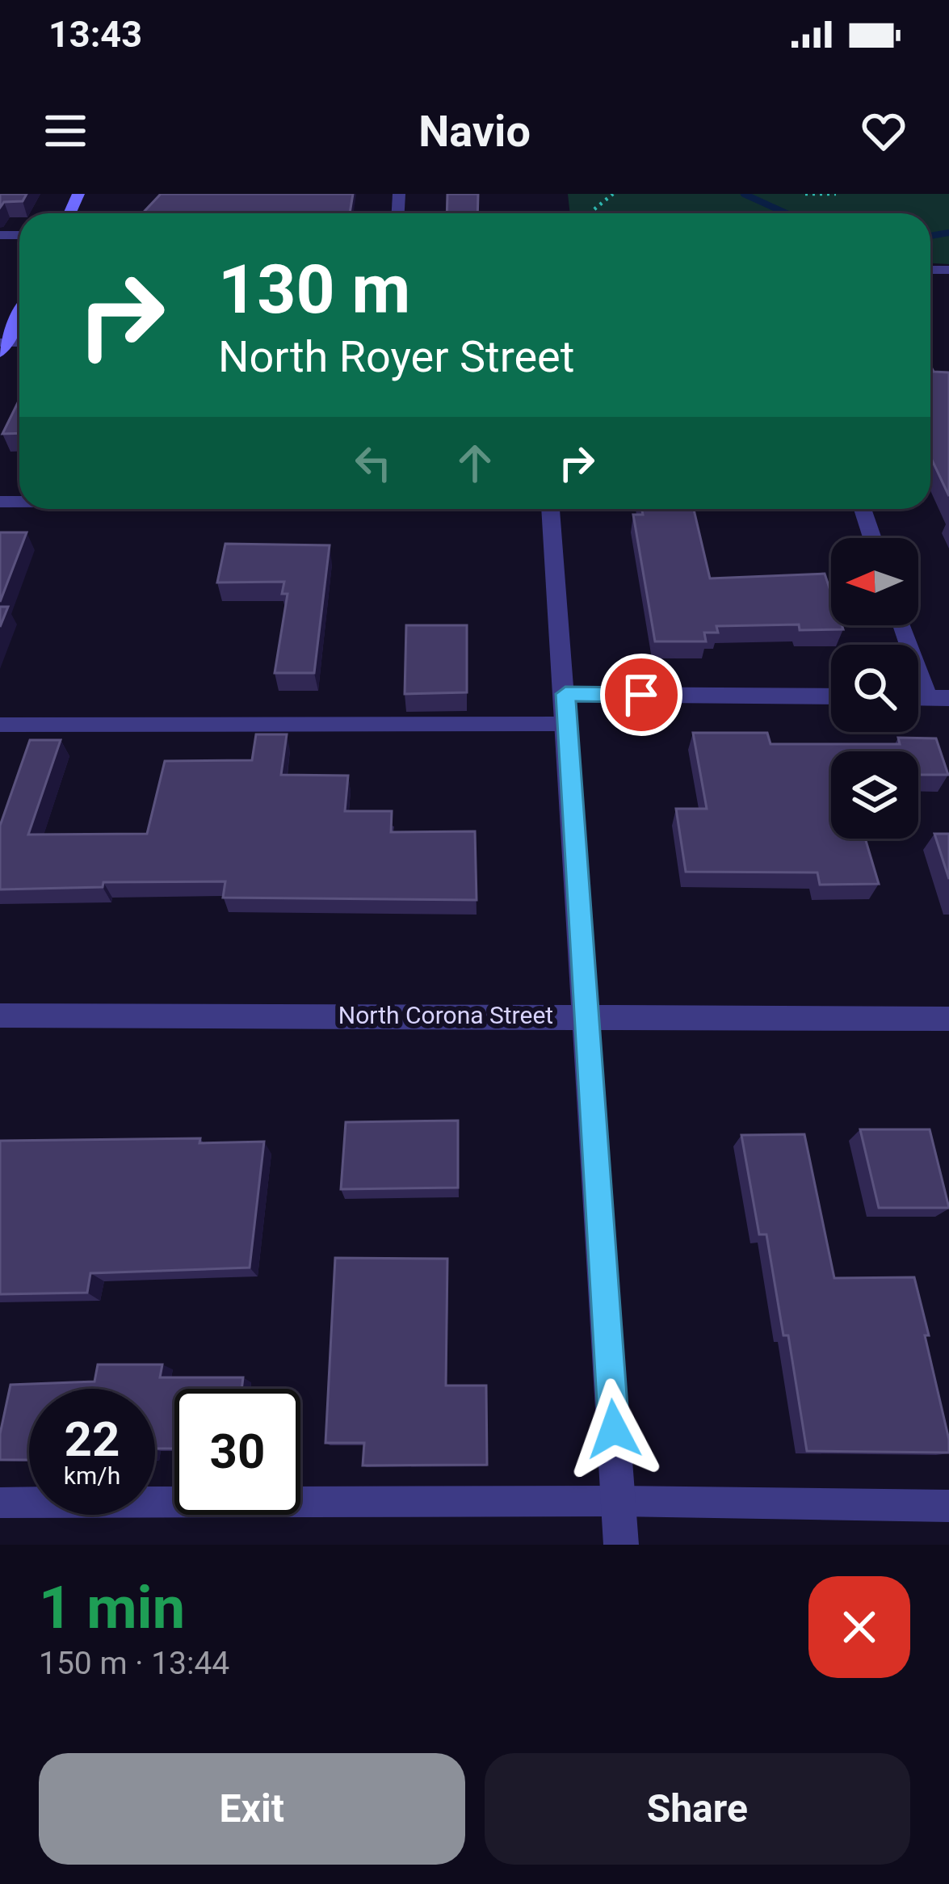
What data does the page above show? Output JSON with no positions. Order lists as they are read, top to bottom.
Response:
{
  "streets": {
    "street": ["North Corona Street"]
  },
  "north": "left",
  "page": {
    "status": "13:43",
    "header": "Navio",
    "turn": ["130 m", "North Royer Street"],
    "speed": "22 km/h",
    "limit": "30",
    "heading": ["1 min", "150 m · 13:44"],
    "buttons": ["Exit", "Share"]
  }
}
